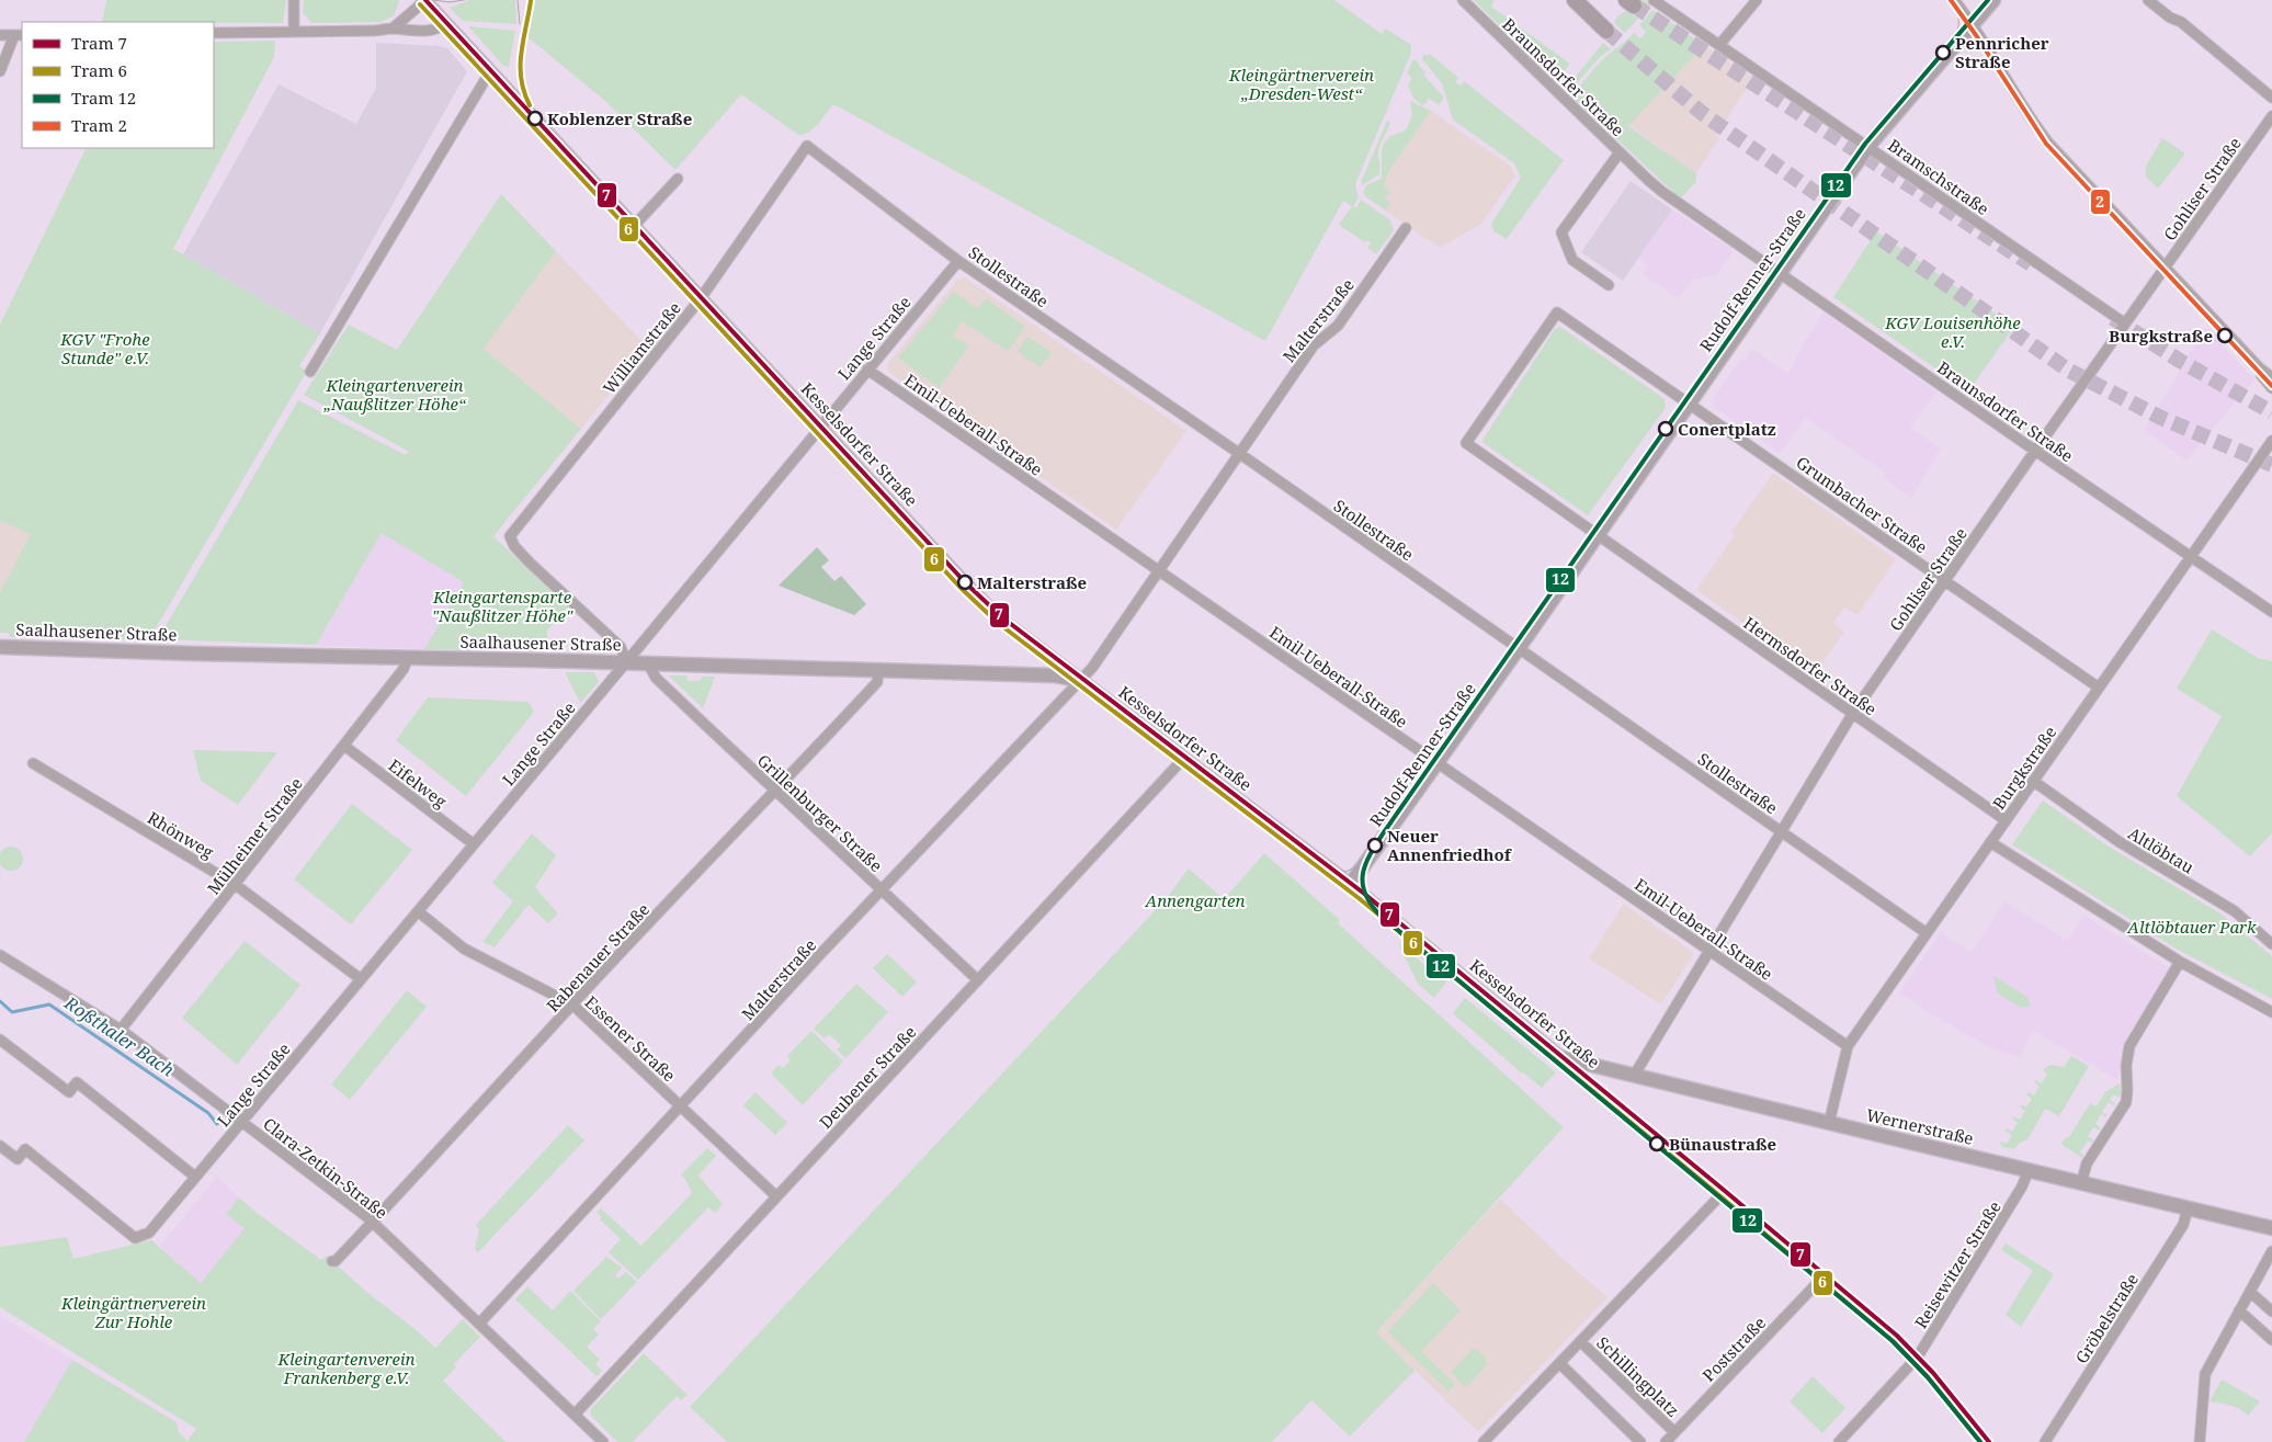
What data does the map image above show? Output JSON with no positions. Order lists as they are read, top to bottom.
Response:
{
  "streets": {
    "street": [
      "Braunsdorfer Straße",
      "Bramschstraße",
      "Gohliser Straße",
      "Stollestraße",
      "Rudolf-Renner-Straße",
      "Malterstraße",
      "Lange Straße",
      "Williamstraße",
      "Emil-Ueberall-Straße",
      "Kesselsdorfer Straße",
      "Grumbacher Straße",
      "Saalhausener Straße",
      "Hermsdorfer Straße",
      "Burgkstraße",
      "Eifelweg",
      "Grillenburger Straße",
      "Rhönweg",
      "Mülheimer Straße",
      "Altlöbtau",
      "Rabenauer Straße",
      "Essener Straße",
      "Deubener Straße",
      "Wernerstraße",
      "Clara-Zetkin-Straße",
      "Reisewitzer Straße",
      "Gröbelstraße",
      "Poststraße",
      "Schillingplatz"
    ]
  },
  "crossings": [
    ["Braunsdorfer Straße", "Gohliser Straße"],
    ["Braunsdorfer Straße", "Rudolf-Renner-Straße"],
    ["Braunsdorfer Straße", "Burgkstraße"],
    ["Bramschstraße", "Gohliser Straße"],
    ["Bramschstraße", "Rudolf-Renner-Straße"],
    ["Gohliser Straße", "Stollestraße"],
    ["Gohliser Straße", "Emil-Ueberall-Straße"],
    ["Gohliser Straße", "Grumbacher Straße"],
    ["Gohliser Straße", "Hermsdorfer Straße"],
    ["Gohliser Straße", "Wernerstraße"],
    ["Stollestraße", "Rudolf-Renner-Straße"],
    ["Stollestraße", "Malterstraße"],
    ["Stollestraße", "Lange Straße"],
    ["Stollestraße", "Williamstraße"],
    ["Stollestraße", "Burgkstraße"],
    ["Rudolf-Renner-Straße", "Emil-Ueberall-Straße"],
    ["Rudolf-Renner-Straße", "Kesselsdorfer Straße"],
    ["Rudolf-Renner-Straße", "Grumbacher Straße"],
    ["Rudolf-Renner-Straße", "Hermsdorfer Straße"],
    ["Malterstraße", "Emil-Ueberall-Straße"],
    ["Malterstraße", "Kesselsdorfer Straße"],
    ["Malterstraße", "Saalhausener Straße"],
    ["Malterstraße", "Grillenburger Straße"],
    ["Malterstraße", "Essener Straße"],
    ["Malterstraße", "Clara-Zetkin-Straße"],
    ["Lange Straße", "Williamstraße"],
    ["Lange Straße", "Emil-Ueberall-Straße"],
    ["Lange Straße", "Kesselsdorfer Straße"],
    ["Lange Straße", "Saalhausener Straße"],
    ["Lange Straße", "Eifelweg"],
    ["Lange Straße", "Rhönweg"],
    ["Lange Straße", "Essener Straße"],
    ["Lange Straße", "Clara-Zetkin-Straße"],
    ["Williamstraße", "Kesselsdorfer Straße"],
    ["Williamstraße", "Saalhausener Straße"],
    ["Emil-Ueberall-Straße", "Burgkstraße"],
    ["Kesselsdorfer Straße", "Saalhausener Straße"],
    ["Kesselsdorfer Straße", "Deubener Straße"],
    ["Kesselsdorfer Straße", "Wernerstraße"],
    ["Kesselsdorfer Straße", "Reisewitzer Straße"],
    ["Kesselsdorfer Straße", "Poststraße"],
    ["Grumbacher Straße", "Burgkstraße"],
    ["Saalhausener Straße", "Grillenburger Straße"],
    ["Saalhausener Straße", "Mülheimer Straße"],
    ["Saalhausener Straße", "Rabenauer Straße"],
    ["Hermsdorfer Straße", "Burgkstraße"],
    ["Burgkstraße", "Altlöbtau"],
    ["Burgkstraße", "Wernerstraße"],
    ["Eifelweg", "Mülheimer Straße"],
    ["Grillenburger Straße", "Rabenauer Straße"],
    ["Grillenburger Straße", "Deubener Straße"],
    ["Rhönweg", "Mülheimer Straße"],
    ["Mülheimer Straße", "Clara-Zetkin-Straße"],
    ["Rabenauer Straße", "Essener Straße"],
    ["Rabenauer Straße", "Clara-Zetkin-Straße"],
    ["Essener Straße", "Deubener Straße"],
    ["Deubener Straße", "Clara-Zetkin-Straße"],
    ["Wernerstraße", "Reisewitzer Straße"],
    ["Wernerstraße", "Gröbelstraße"],
    ["Poststraße", "Schillingplatz"]
  ],
  "water": ["Roßthaler Bach"],
  "parks": [
    "Kleingärtnerverein „Dresden-West“",
    "KGV Louisenhöhe e.V.",
    "KGV \"Frohe Stunde\" e.V.",
    "Kleingartenverein „Naußlitzer Höhe“",
    "Kleingartensparte \"Naußlitzer Höhe\"",
    "Annengarten",
    "Altlöbtauer Park",
    "Kleingärtnerverein Zur Hohle",
    "Kleingartenverein Frankenberg e.V."
  ],
  "places": [
    "Pennricher Straße",
    "Koblenzer Straße",
    "Burgkstraße",
    "Conertplatz",
    "Malterstraße",
    "Neuer Annenfriedhof",
    "Bünaustraße"
  ],
  "lines": [
    "tram line 7",
    "tram line 12",
    "tram line 2",
    "tram line 6"
  ],
  "legend": [
    "Tram 7",
    "Tram 6",
    "Tram 12",
    "Tram 2"
  ]
}
